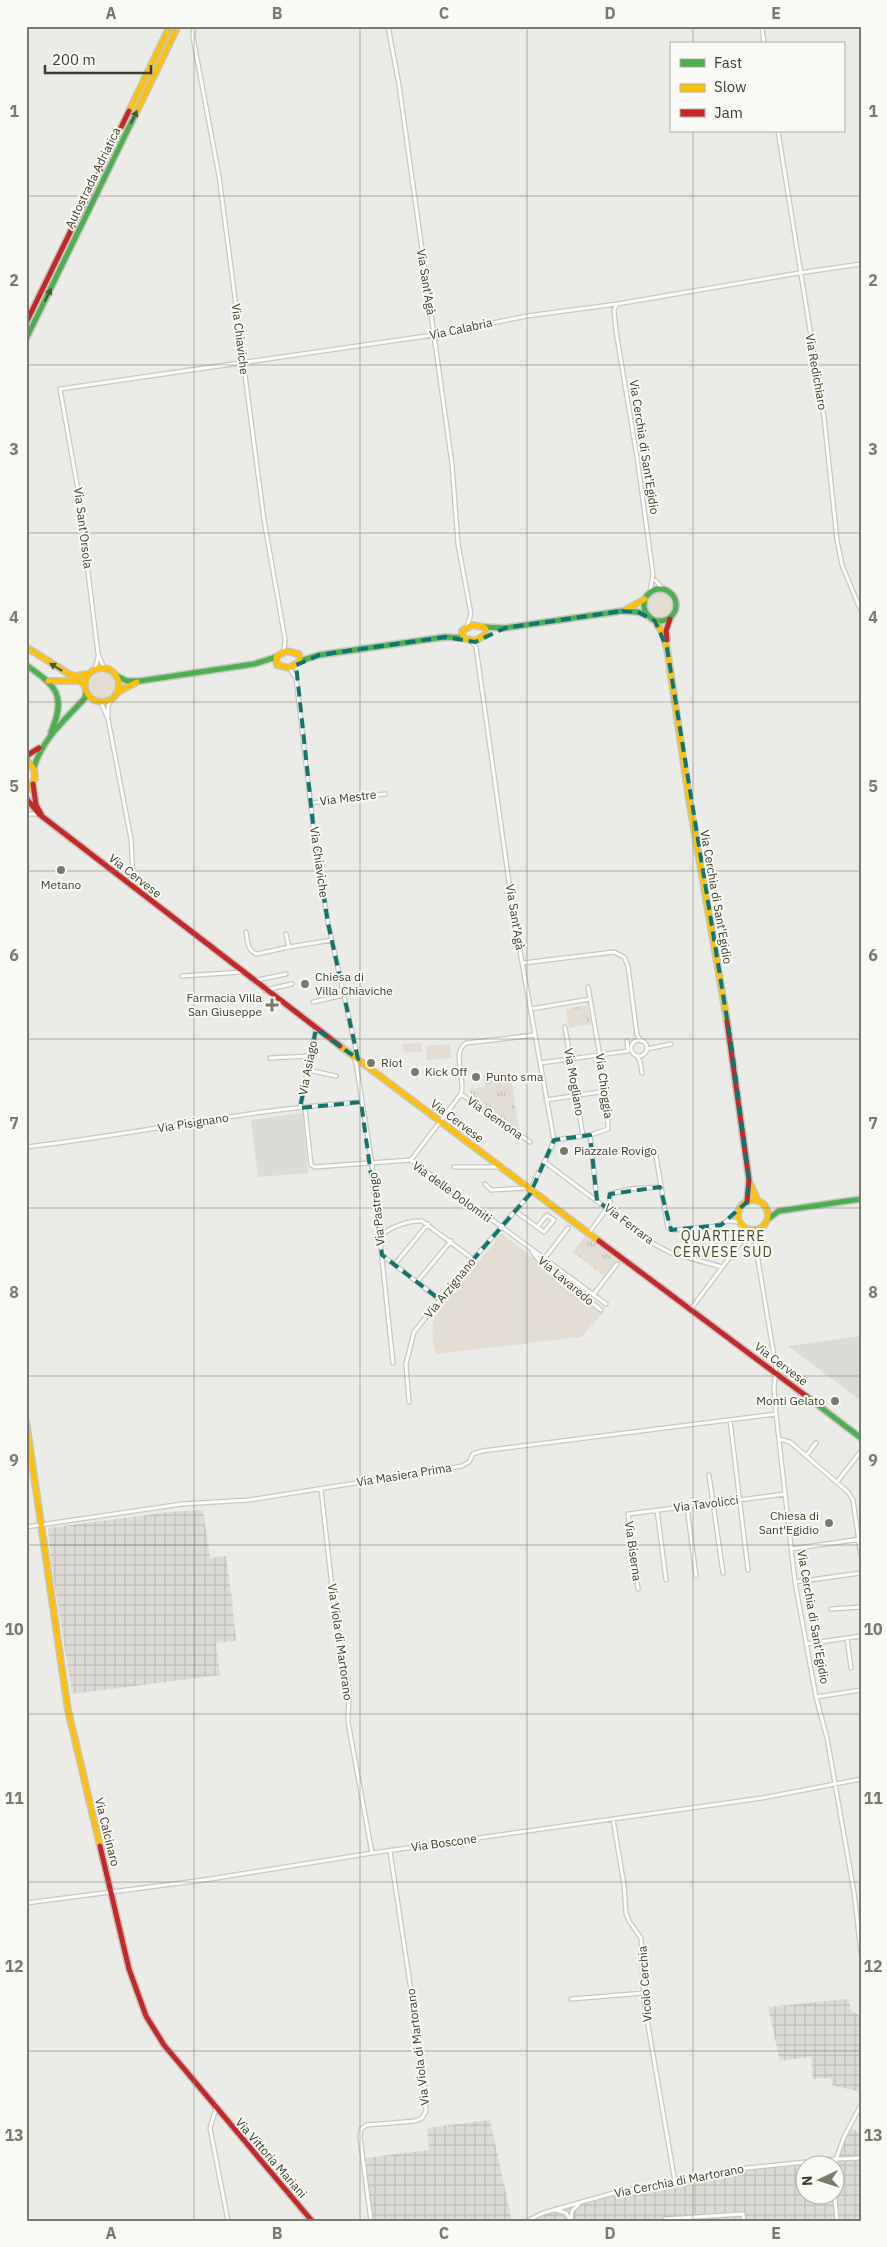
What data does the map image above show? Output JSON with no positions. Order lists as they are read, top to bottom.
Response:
{
  "streets": {
    "main road": [
      "Autostrada Adriatica",
      "Via Cerchia di Sant'Egidio",
      "Via Cervese",
      "Via Calcinaro",
      "Via Vittoria Mariani"
    ],
    "street": [
      "Via Sant'Agà",
      "Via Calabria",
      "Via Chiaviche",
      "Via Redichiaro",
      "Via Sant'Orsola",
      "Via Mestre",
      "Via Asiago",
      "Via Mogliano",
      "Via Chioggia",
      "Via Gemona",
      "Via Pisignano",
      "Via delle Dolomiti",
      "Via Pastrengo",
      "Via Ferrara",
      "Via Lavaredo",
      "Via Arzignano",
      "Via Masiera Prima",
      "Via Tavolicci",
      "Via Biserna",
      "Via Viola di Martorano",
      "Via Boscone",
      "Vicolo Cerchia",
      "Via Cerchia di Martorano"
    ]
  },
  "crossings": [
    ["Via Sant'Agà", "Via Calabria"],
    ["Via Sant'Agà", "Via Chioggia"],
    ["Via Calabria", "Via Chiaviche"],
    ["Via Calabria", "Via Redichiaro"],
    ["Via Calabria", "Via Cerchia di Sant'Egidio"],
    ["Via Calabria", "Via Sant'Orsola"],
    ["Via Chiaviche", "Via Mestre"],
    ["Via Chiaviche", "Via Cervese"],
    ["Via Chiaviche", "Via Pastrengo"],
    ["Via Cerchia di Sant'Egidio", "Via Cervese"],
    ["Via Cerchia di Sant'Egidio", "Via Masiera Prima"],
    ["Via Cerchia di Sant'Egidio", "Via Tavolicci"],
    ["Via Cerchia di Sant'Egidio", "Via Boscone"],
    ["Via Cervese", "Via Asiago"],
    ["Via Cervese", "Via Pastrengo"],
    ["Via Cervese", "Via Arzignano"],
    ["Via Asiago", "Via Pisignano"],
    ["Via Mogliano", "Via Chioggia"],
    ["Via Pisignano", "Via delle Dolomiti"],
    ["Via Pisignano", "Via Pastrengo"],
    ["Via delle Dolomiti", "Via Pastrengo"],
    ["Via delle Dolomiti", "Via Lavaredo"],
    ["Via delle Dolomiti", "Via Arzignano"],
    ["Via Lavaredo", "Via Arzignano"],
    ["Via Masiera Prima", "Via Viola di Martorano"],
    ["Via Masiera Prima", "Via Calcinaro"],
    ["Via Tavolicci", "Via Biserna"],
    ["Via Viola di Martorano", "Via Boscone"],
    ["Via Calcinaro", "Via Boscone"],
    ["Via Calcinaro", "Via Vittoria Mariani"],
    ["Via Boscone", "Vicolo Cerchia"],
    ["Vicolo Cerchia", "Via Cerchia di Martorano"]
  ],
  "districts": ["QUARTIERE CERVESE SUD"],
  "places": {
    "other": [
      "Metano",
      "Chiesa di Villa Chiaviche",
      "Riot",
      "Kick Off",
      "Punto sma",
      "Piazzale Rovigo",
      "Monti Gelato",
      "Chiesa di Sant'Egidio"
    ],
    "health": ["Farmacia Villa San Giuseppe"]
  },
  "legend": ["Fast", "Slow", "Jam"],
  "scale_bar": "200 m",
  "north": "left",
  "grid": {
    "columns": [
      "A",
      "B",
      "C",
      "D",
      "E"
    ],
    "rows": [
      "1",
      "2",
      "3",
      "4",
      "5",
      "6",
      "7",
      "8",
      "9",
      "10",
      "11",
      "12",
      "13"
    ]
  }
}
